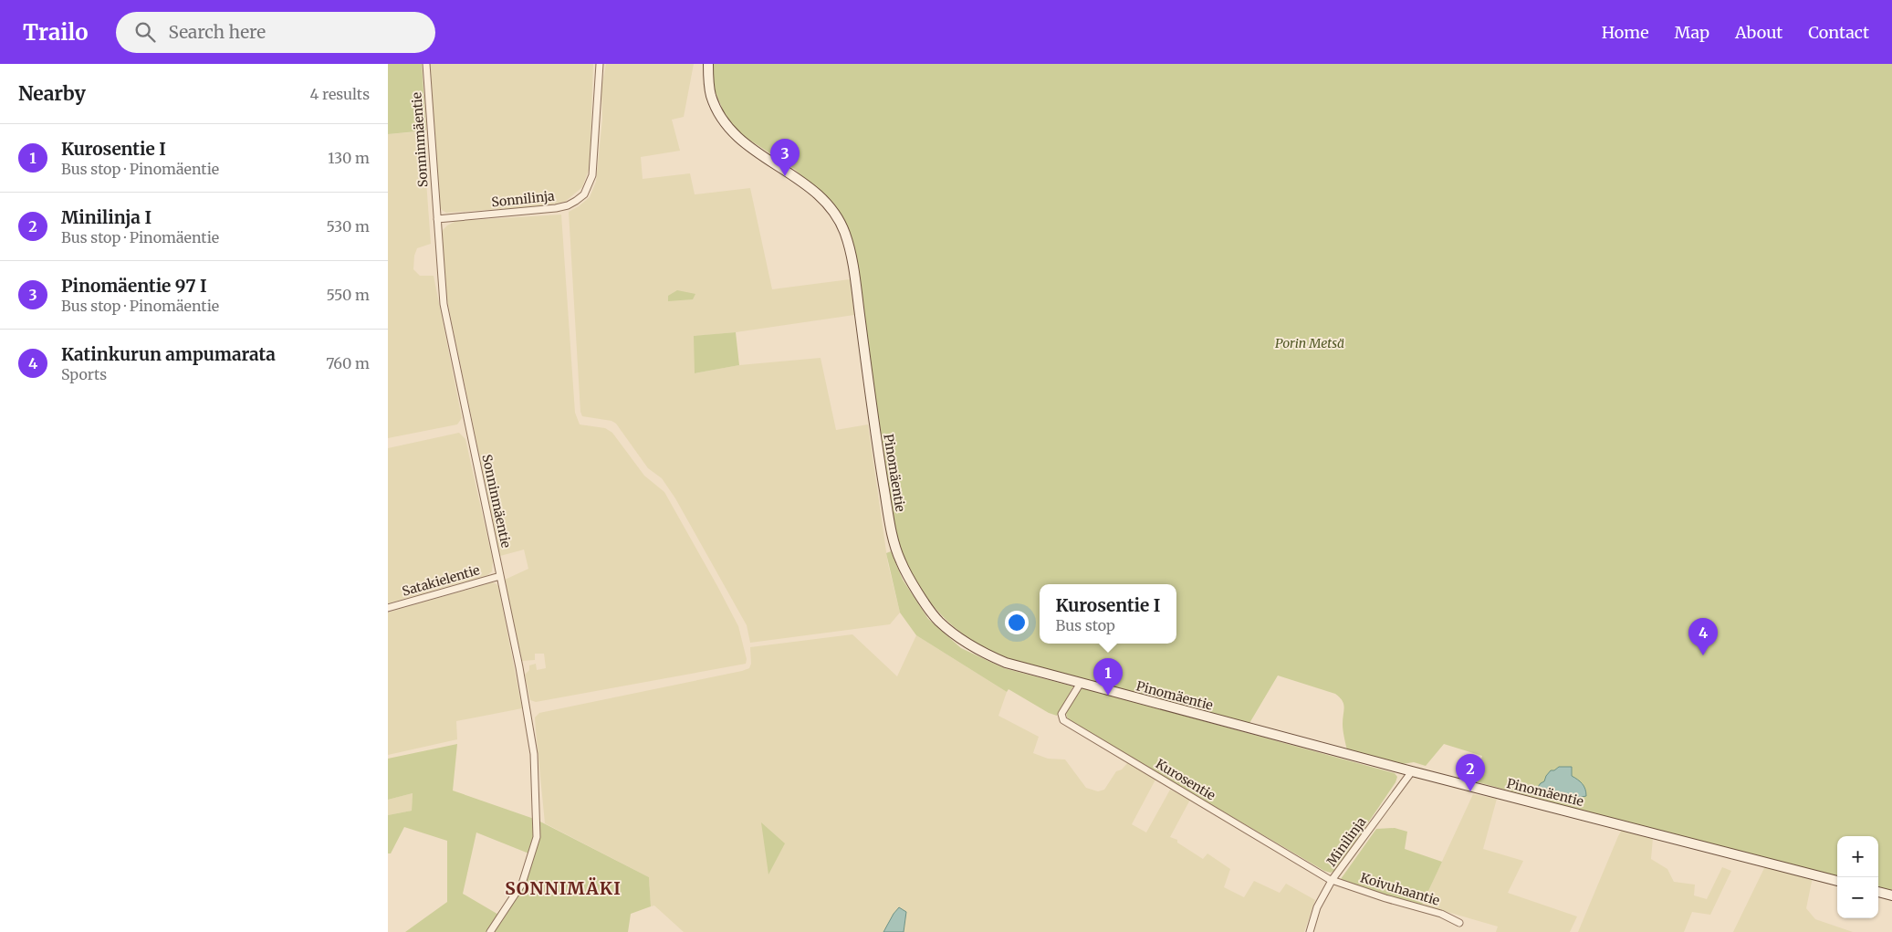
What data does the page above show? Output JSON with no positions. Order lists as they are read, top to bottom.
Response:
{
  "streets": {
    "street": [
      "Sonninmäentie",
      "Sonnilinja",
      "Pinomäentie",
      "Satakielentie",
      "Kurosentie",
      "Minilinja",
      "Koivuhaantie"
    ]
  },
  "crossings": [
    ["Sonninmäentie", "Sonnilinja"],
    ["Sonninmäentie", "Satakielentie"],
    ["Pinomäentie", "Kurosentie"],
    ["Pinomäentie", "Minilinja"],
    ["Kurosentie", "Minilinja"],
    ["Kurosentie", "Koivuhaantie"],
    ["Minilinja", "Koivuhaantie"]
  ],
  "districts": ["SONNIMÄKI"],
  "parks": ["Porin Metsä"],
  "page": {
    "header": "Trailo",
    "search": "Search here",
    "nav": [
      "Home",
      "Map",
      "About",
      "Contact"
    ],
    "heading": ["Nearby", "4 results"],
    "list": [
      {
        "mark": "1",
        "name": "Kurosentie I",
        "note": "Bus stop · Pinomäentie",
        "value": "130 m"
      },
      {
        "mark": "2",
        "name": "Minilinja I",
        "note": "Bus stop · Pinomäentie",
        "value": "530 m"
      },
      {
        "mark": "3",
        "name": "Pinomäentie 97 I",
        "note": "Bus stop · Pinomäentie",
        "value": "550 m"
      },
      {
        "mark": "4",
        "name": "Katinkurun ampumarata",
        "note": "Sports",
        "value": "760 m"
      }
    ],
    "pins": [
      "3",
      "4",
      "1",
      "2"
    ],
    "popup": ["Kurosentie I", "Bus stop"],
    "map_buttons": ["+", "−"]
  }
}
